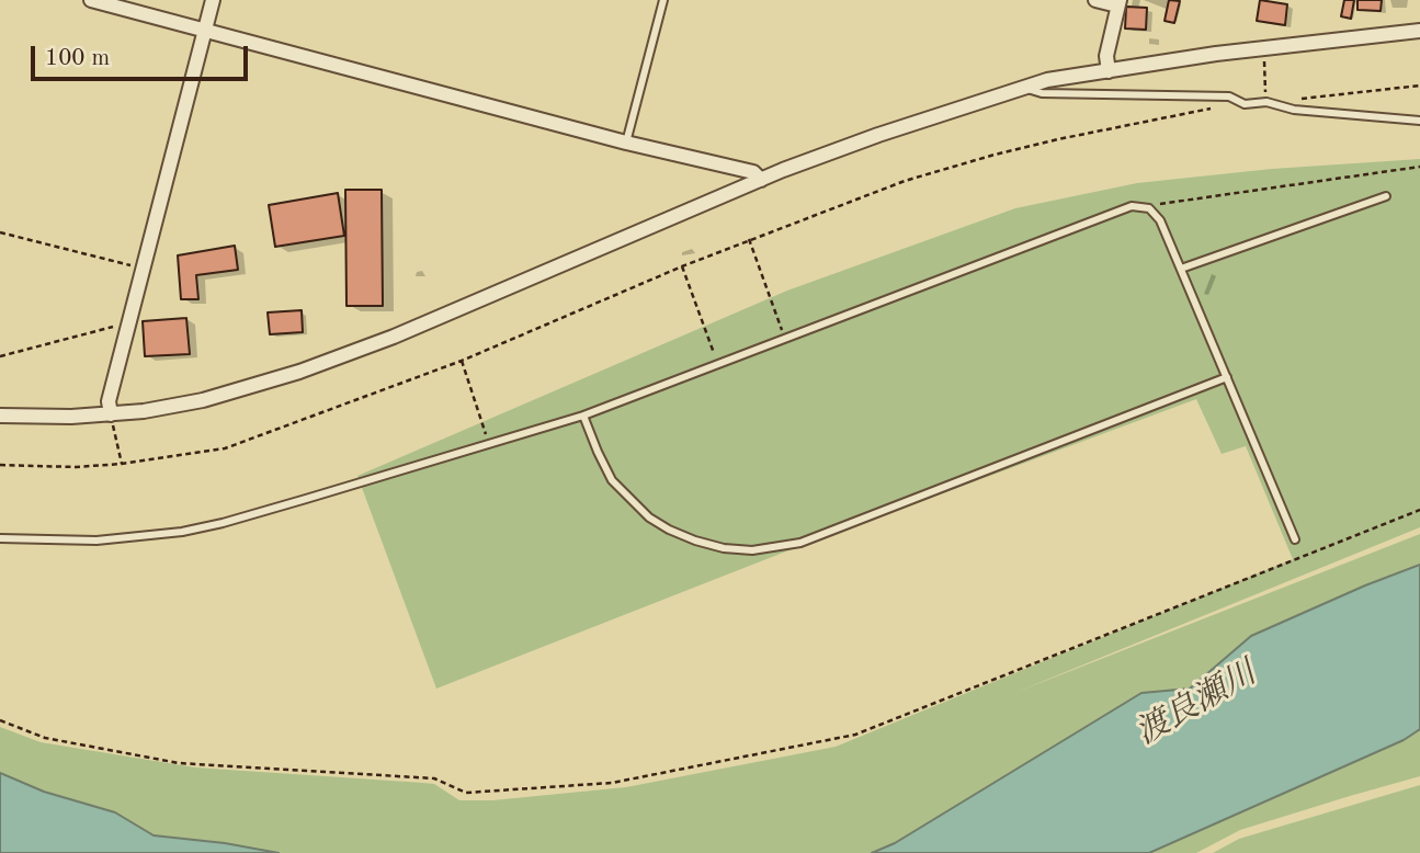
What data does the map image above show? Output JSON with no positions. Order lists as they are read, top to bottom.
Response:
{
  "water": ["渡良瀬川"],
  "scale_bar": "100 m"
}
